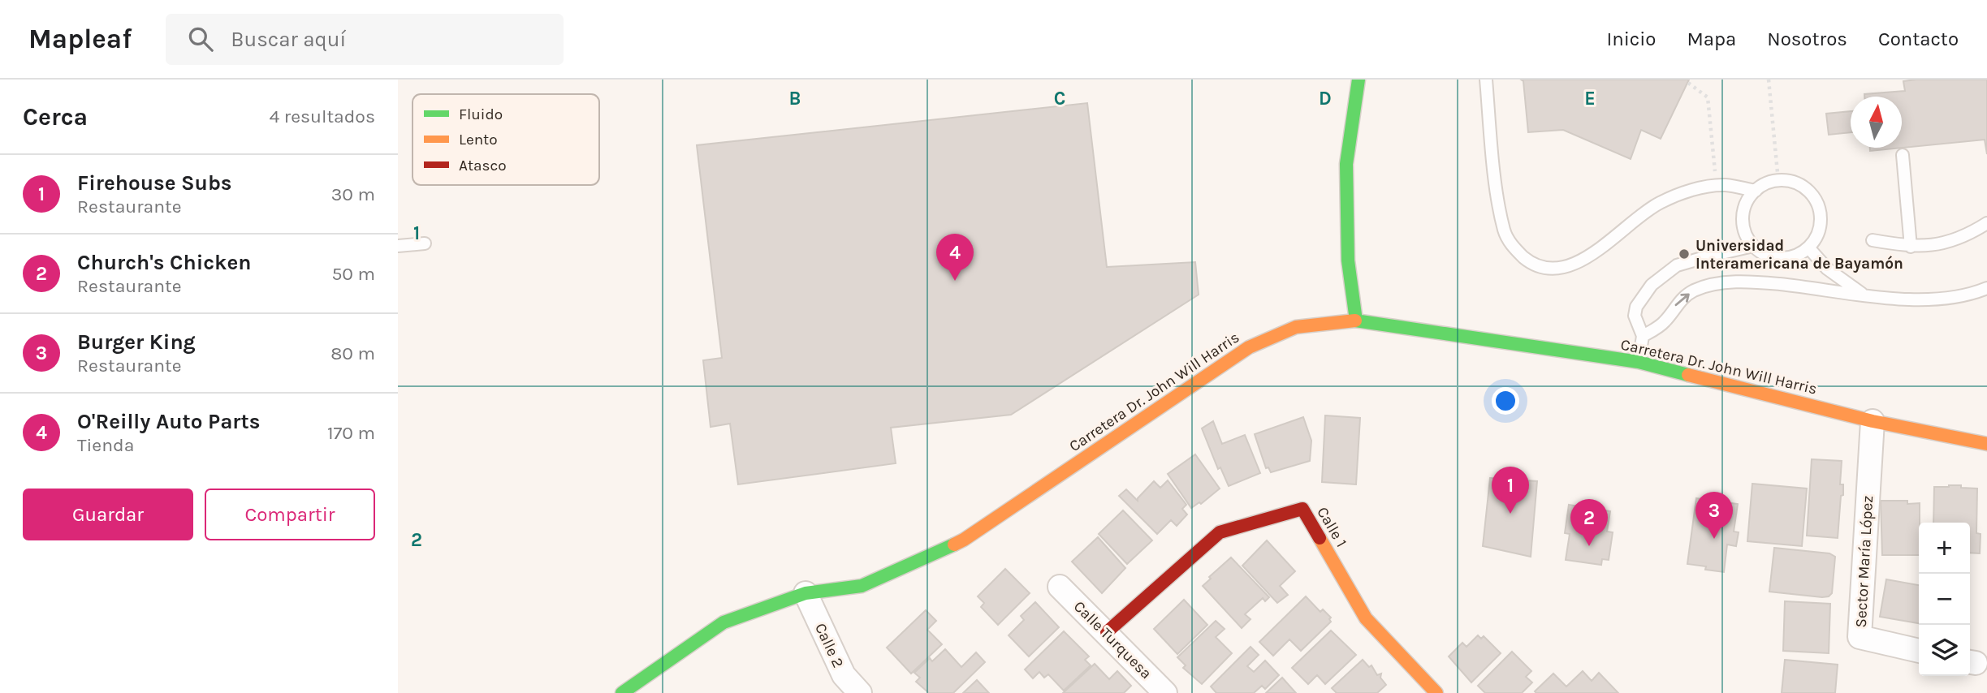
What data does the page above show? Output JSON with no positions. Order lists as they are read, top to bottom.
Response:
{
  "streets": {
    "street": [
      "Carretera Dr. John Will Harris",
      "Calle 1",
      "Sector María López",
      "Calle Turquesa",
      "Calle 2"
    ]
  },
  "crossings": [
    ["Carretera Dr. John Will Harris", "Sector María López"],
    ["Carretera Dr. John Will Harris", "Calle 2"],
    ["Calle 1", "Calle Turquesa"]
  ],
  "places": ["Universidad Interamericana de Bayamón"],
  "legend": ["Fluido", "Lento", "Atasco"],
  "north": "top",
  "page": {
    "header": "Mapleaf",
    "search": "Buscar aquí",
    "nav": [
      "Inicio",
      "Mapa",
      "Nosotros",
      "Contacto"
    ],
    "heading": ["Cerca", "4 resultados"],
    "list": [
      {
        "mark": "1",
        "name": "Firehouse Subs",
        "note": "Restaurante",
        "value": "30 m"
      },
      {
        "mark": "2",
        "name": "Church's Chicken",
        "note": "Restaurante",
        "value": "50 m"
      },
      {
        "mark": "3",
        "name": "Burger King",
        "note": "Restaurante",
        "value": "80 m"
      },
      {
        "mark": "4",
        "name": "O'Reilly Auto Parts",
        "note": "Tienda",
        "value": "170 m"
      }
    ],
    "pins": [
      "4",
      "1",
      "3",
      "2"
    ],
    "buttons": ["Guardar", "Compartir"],
    "map_buttons": ["+", "−"]
  },
  "grid": {
    "columns": [
      "B",
      "C",
      "D",
      "E"
    ],
    "rows": ["1", "2"]
  }
}
